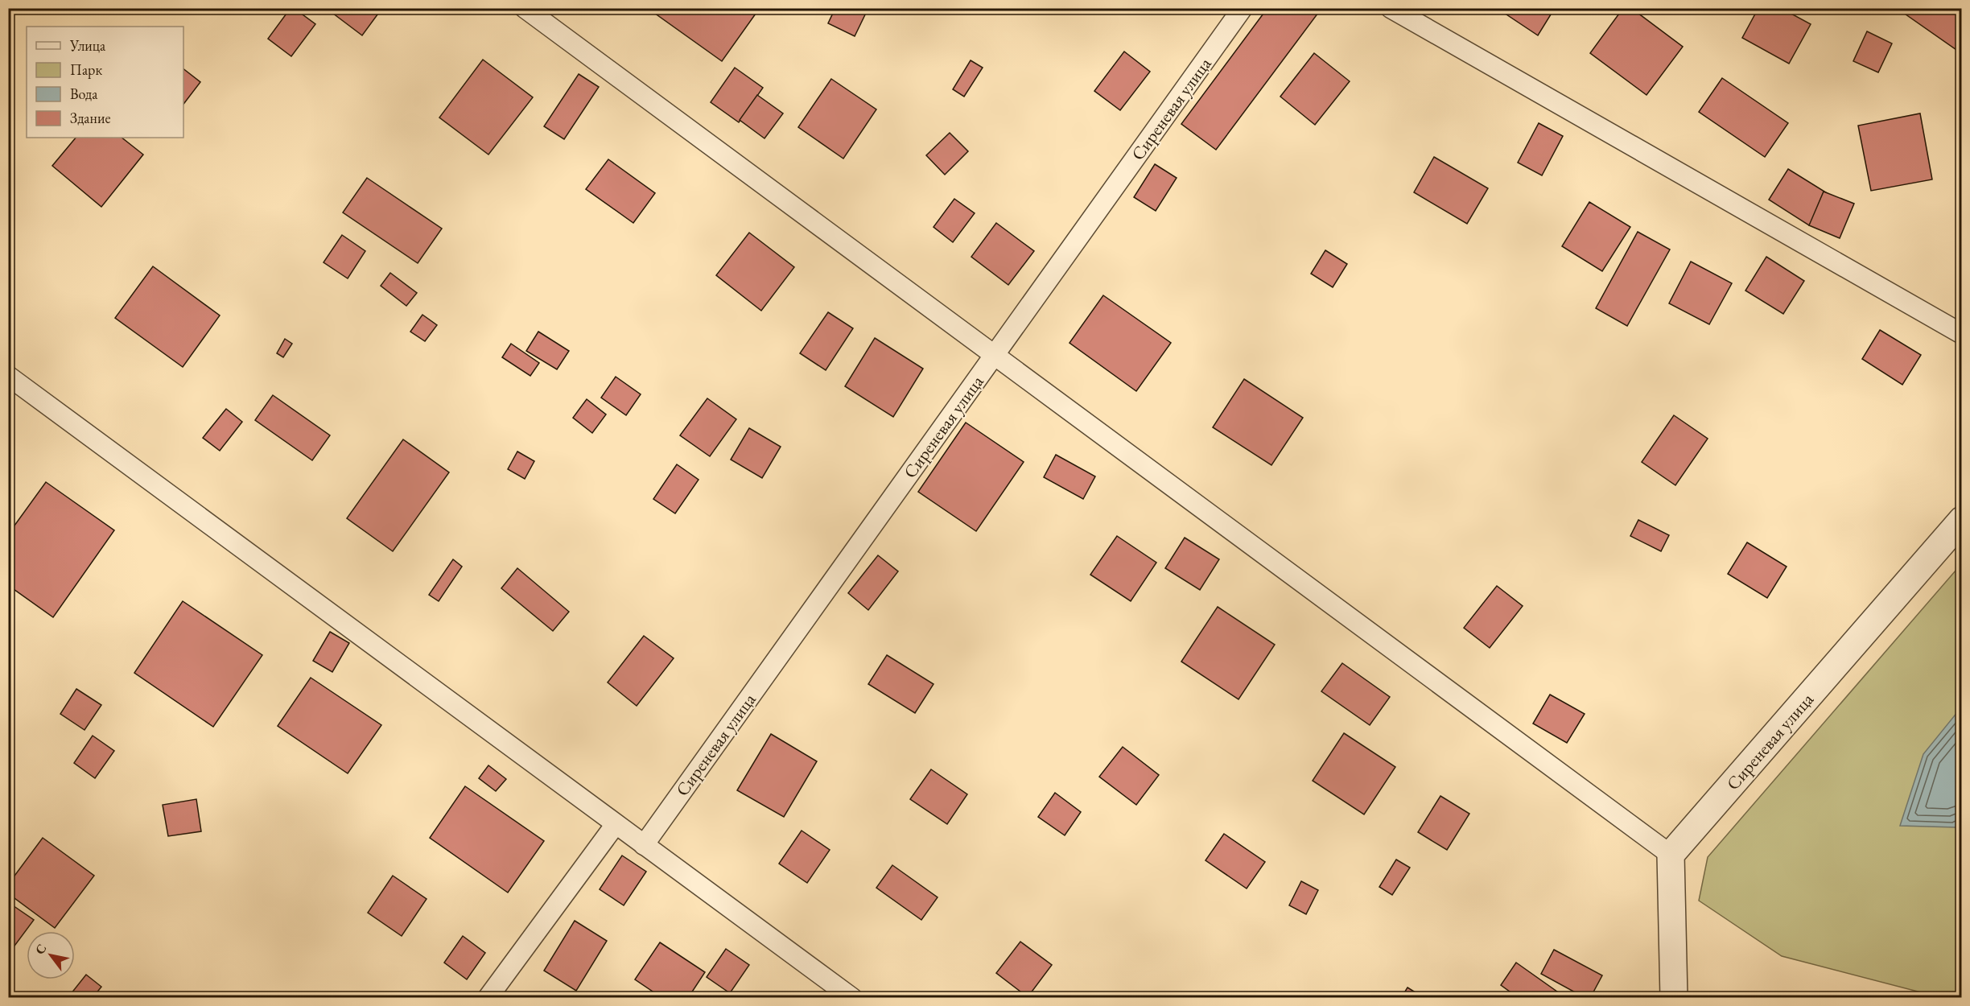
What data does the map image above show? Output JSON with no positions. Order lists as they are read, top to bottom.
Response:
{
  "streets": {
    "street": ["Сиреневая улица"]
  },
  "legend": [
    "Улица",
    "Парк",
    "Вода",
    "Здание"
  ],
  "north": "top left"
}
